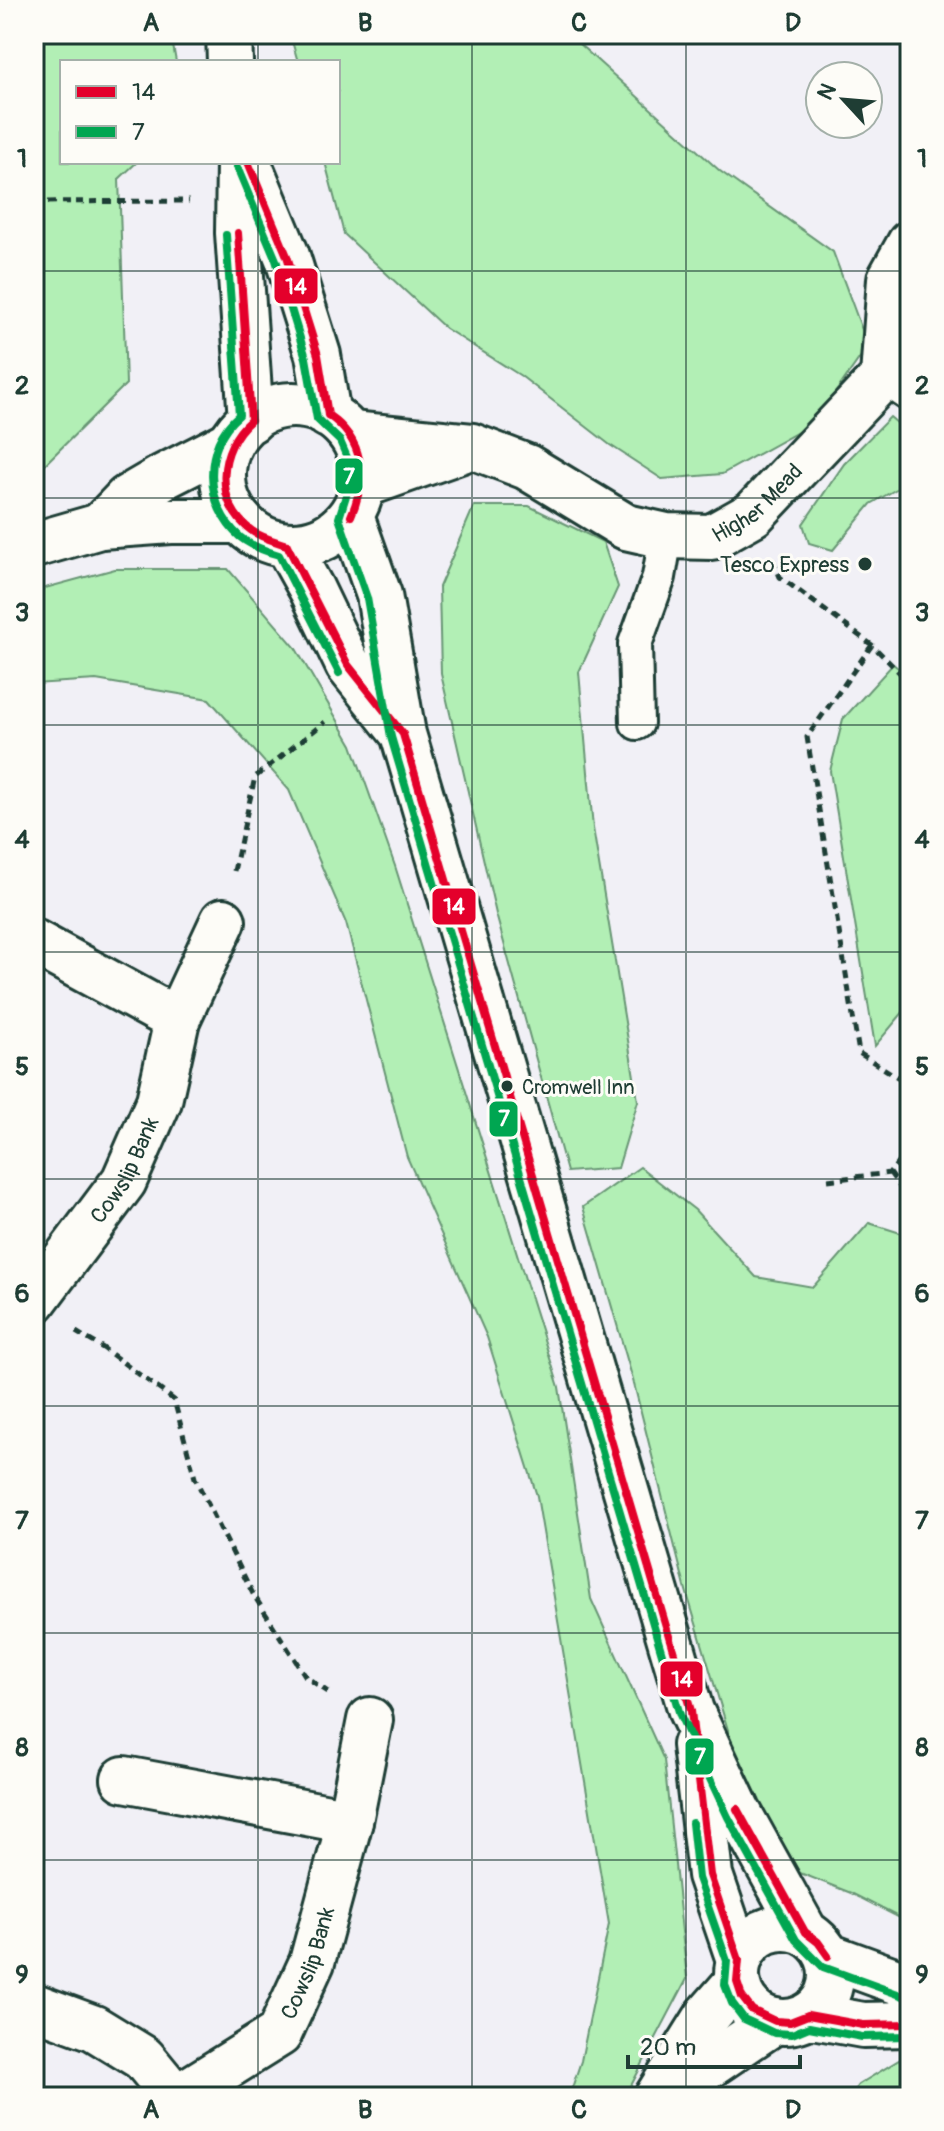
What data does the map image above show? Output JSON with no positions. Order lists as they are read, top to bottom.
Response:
{
  "streets": {
    "street": ["Higher Mead", "Cowslip Bank"]
  },
  "places": ["Tesco Express", "Cromwell Inn"],
  "lines": ["transit line 14", "transit line 7"],
  "legend": ["14", "7"],
  "scale_bar": "20 m",
  "north": "top left",
  "grid": {
    "columns": [
      "A",
      "B",
      "C",
      "D"
    ],
    "rows": [
      "1",
      "2",
      "3",
      "4",
      "5",
      "6",
      "7",
      "8",
      "9"
    ]
  }
}
